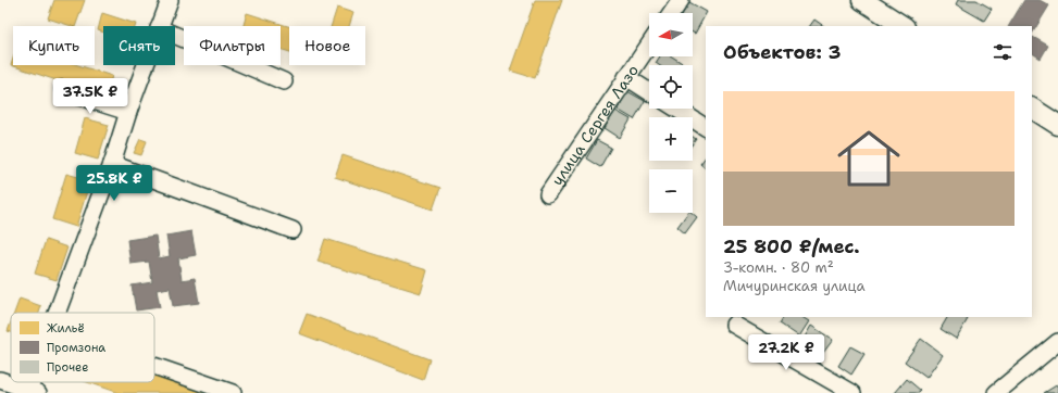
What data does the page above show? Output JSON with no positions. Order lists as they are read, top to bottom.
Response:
{
  "streets": {
    "street": ["улица Сергея Лазо"]
  },
  "legend": ["Жильё", "Промзона", "Прочее"],
  "north": "left",
  "page": {
    "map_buttons": ["+", "−"],
    "chip": [
      "Купить",
      "Снять",
      "Фильтры",
      "Новое"
    ],
    "heading": "Объектов: 3",
    "price": ["37.5K ₽", "25.8K ₽", "27.2K ₽"],
    "list": [
      {
        "name": "25 800 ₽/мес.",
        "note": "3-комн. · 80 m² · Мичуринская улица"
      }
    ]
  }
}
